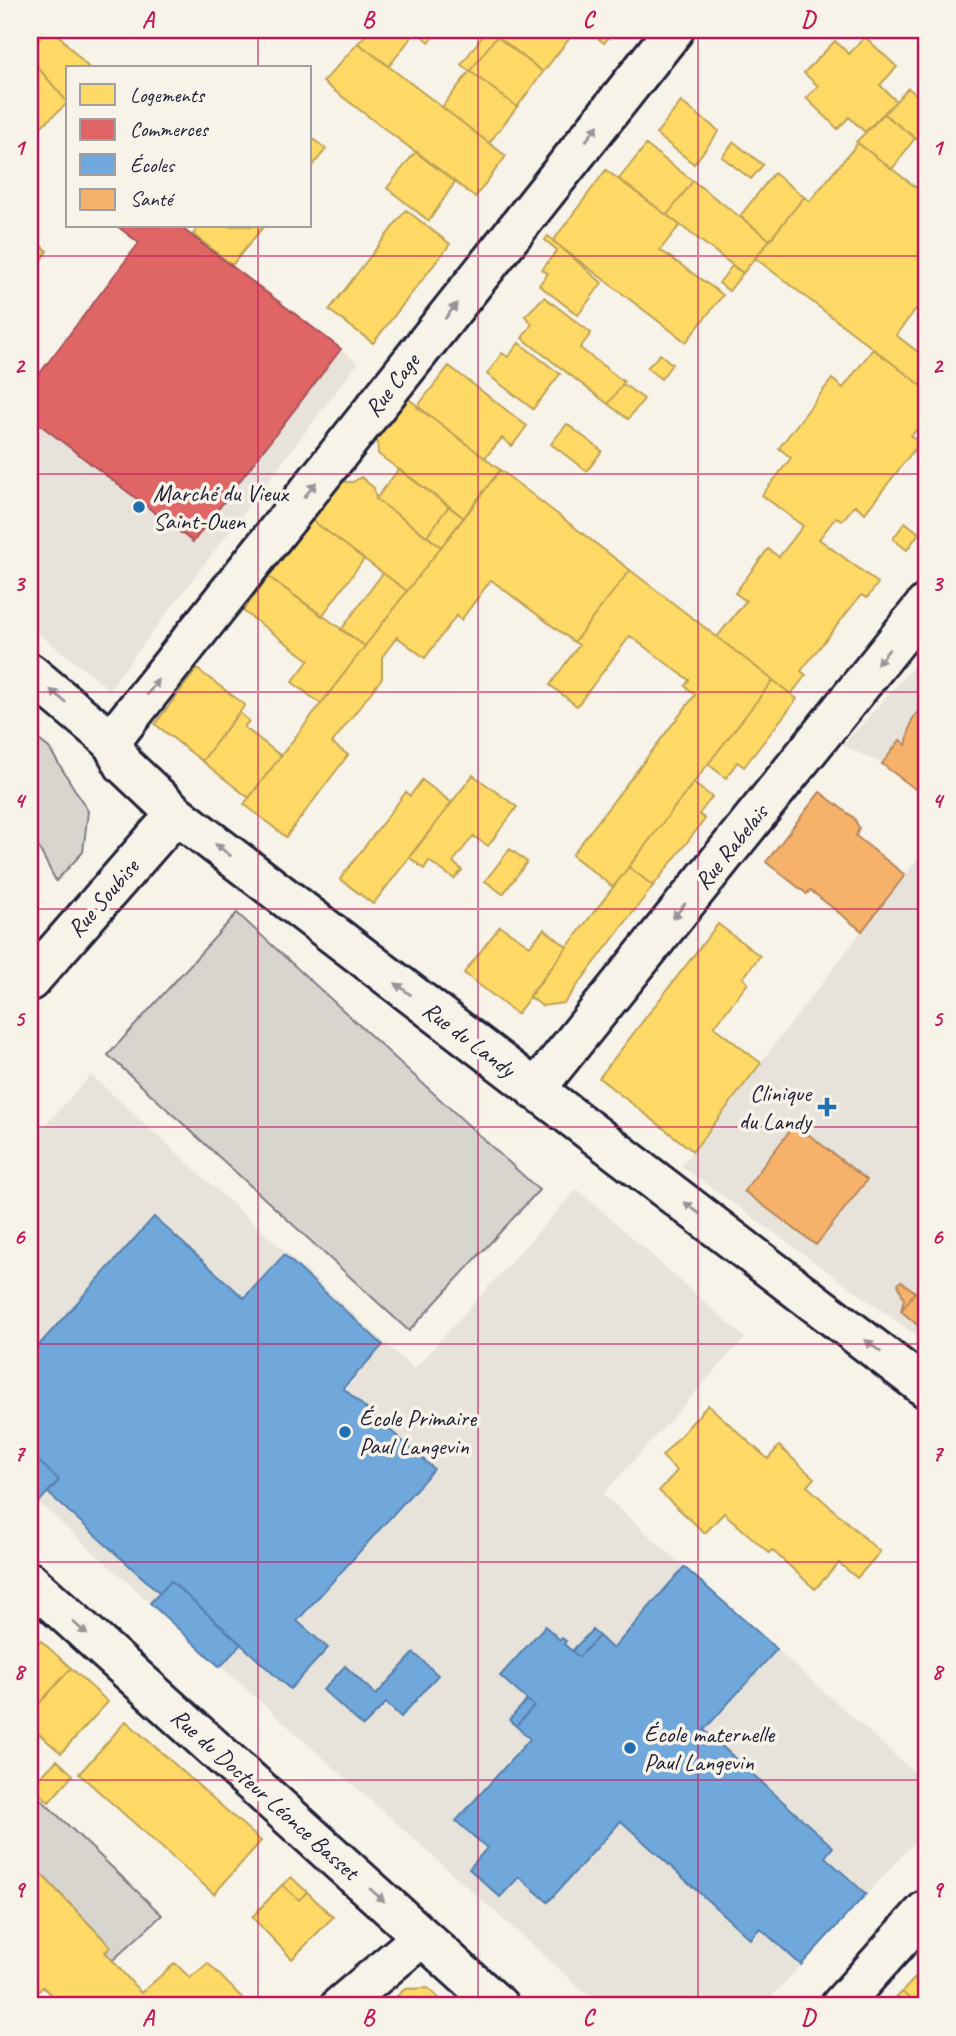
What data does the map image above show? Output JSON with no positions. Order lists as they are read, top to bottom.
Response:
{
  "streets": {
    "street": [
      "Rue Cage",
      "Rue Rabelais",
      "Rue Soubise",
      "Rue du Landy",
      "Rue du Docteur Léonce Basset"
    ]
  },
  "crossings": [
    ["Rue Cage", "Rue du Landy"],
    ["Rue Rabelais", "Rue du Landy"],
    ["Rue Soubise", "Rue du Landy"]
  ],
  "one_way": [
    "Rue Cage",
    "Rue Rabelais",
    "Rue du Landy",
    "Rue du Docteur Léonce Basset"
  ],
  "places": {
    "other": ["Marché du Vieux Saint-Ouen", "École Primaire Paul Langevin", "École maternelle Paul Langevin"],
    "health": ["Clinique du Landy"]
  },
  "legend": [
    "Logements",
    "Commerces",
    "Écoles",
    "Santé"
  ],
  "grid": {
    "columns": [
      "A",
      "B",
      "C",
      "D"
    ],
    "rows": [
      "1",
      "2",
      "3",
      "4",
      "5",
      "6",
      "7",
      "8",
      "9"
    ]
  }
}
